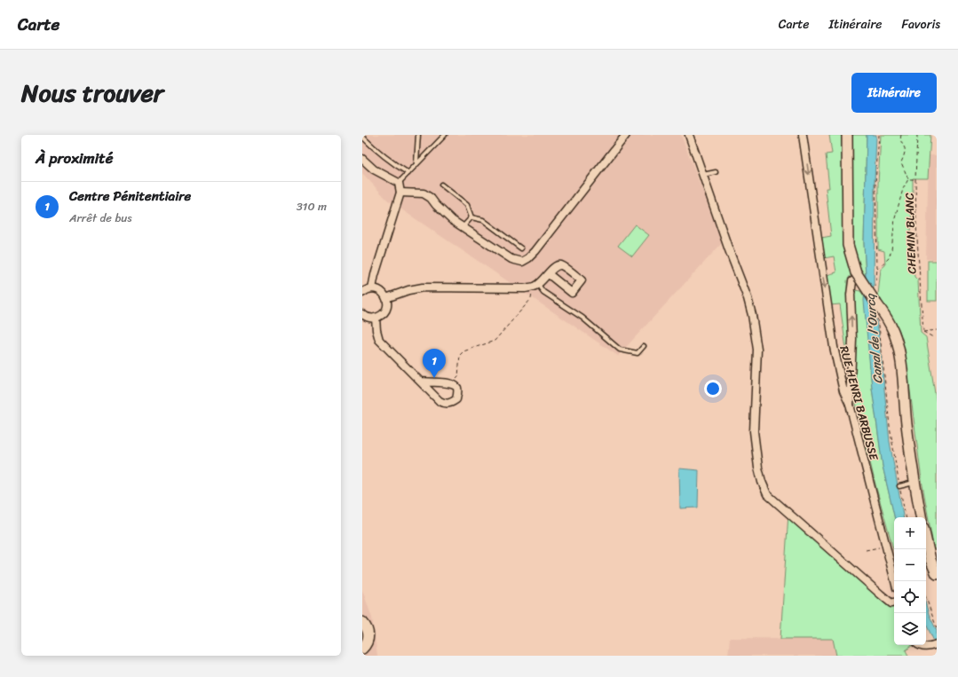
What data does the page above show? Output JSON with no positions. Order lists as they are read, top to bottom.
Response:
{
  "streets": {
    "street": ["RUE HENRI BARBUSSE"],
    "path": ["CHEMIN BLANC"]
  },
  "water": ["Canal de l'Ourcq"],
  "page": {
    "header": "Carte",
    "nav": ["Carte", "Itinéraire", "Favoris"],
    "title": "Nous trouver",
    "buttons": "Itinéraire",
    "heading": "À proximité",
    "list": [
      {
        "mark": "1",
        "name": "Centre Pénitentiaire",
        "note": "Arrêt de bus",
        "value": "310 m"
      }
    ],
    "pins": "1",
    "map_buttons": ["+", "−"]
  }
}
